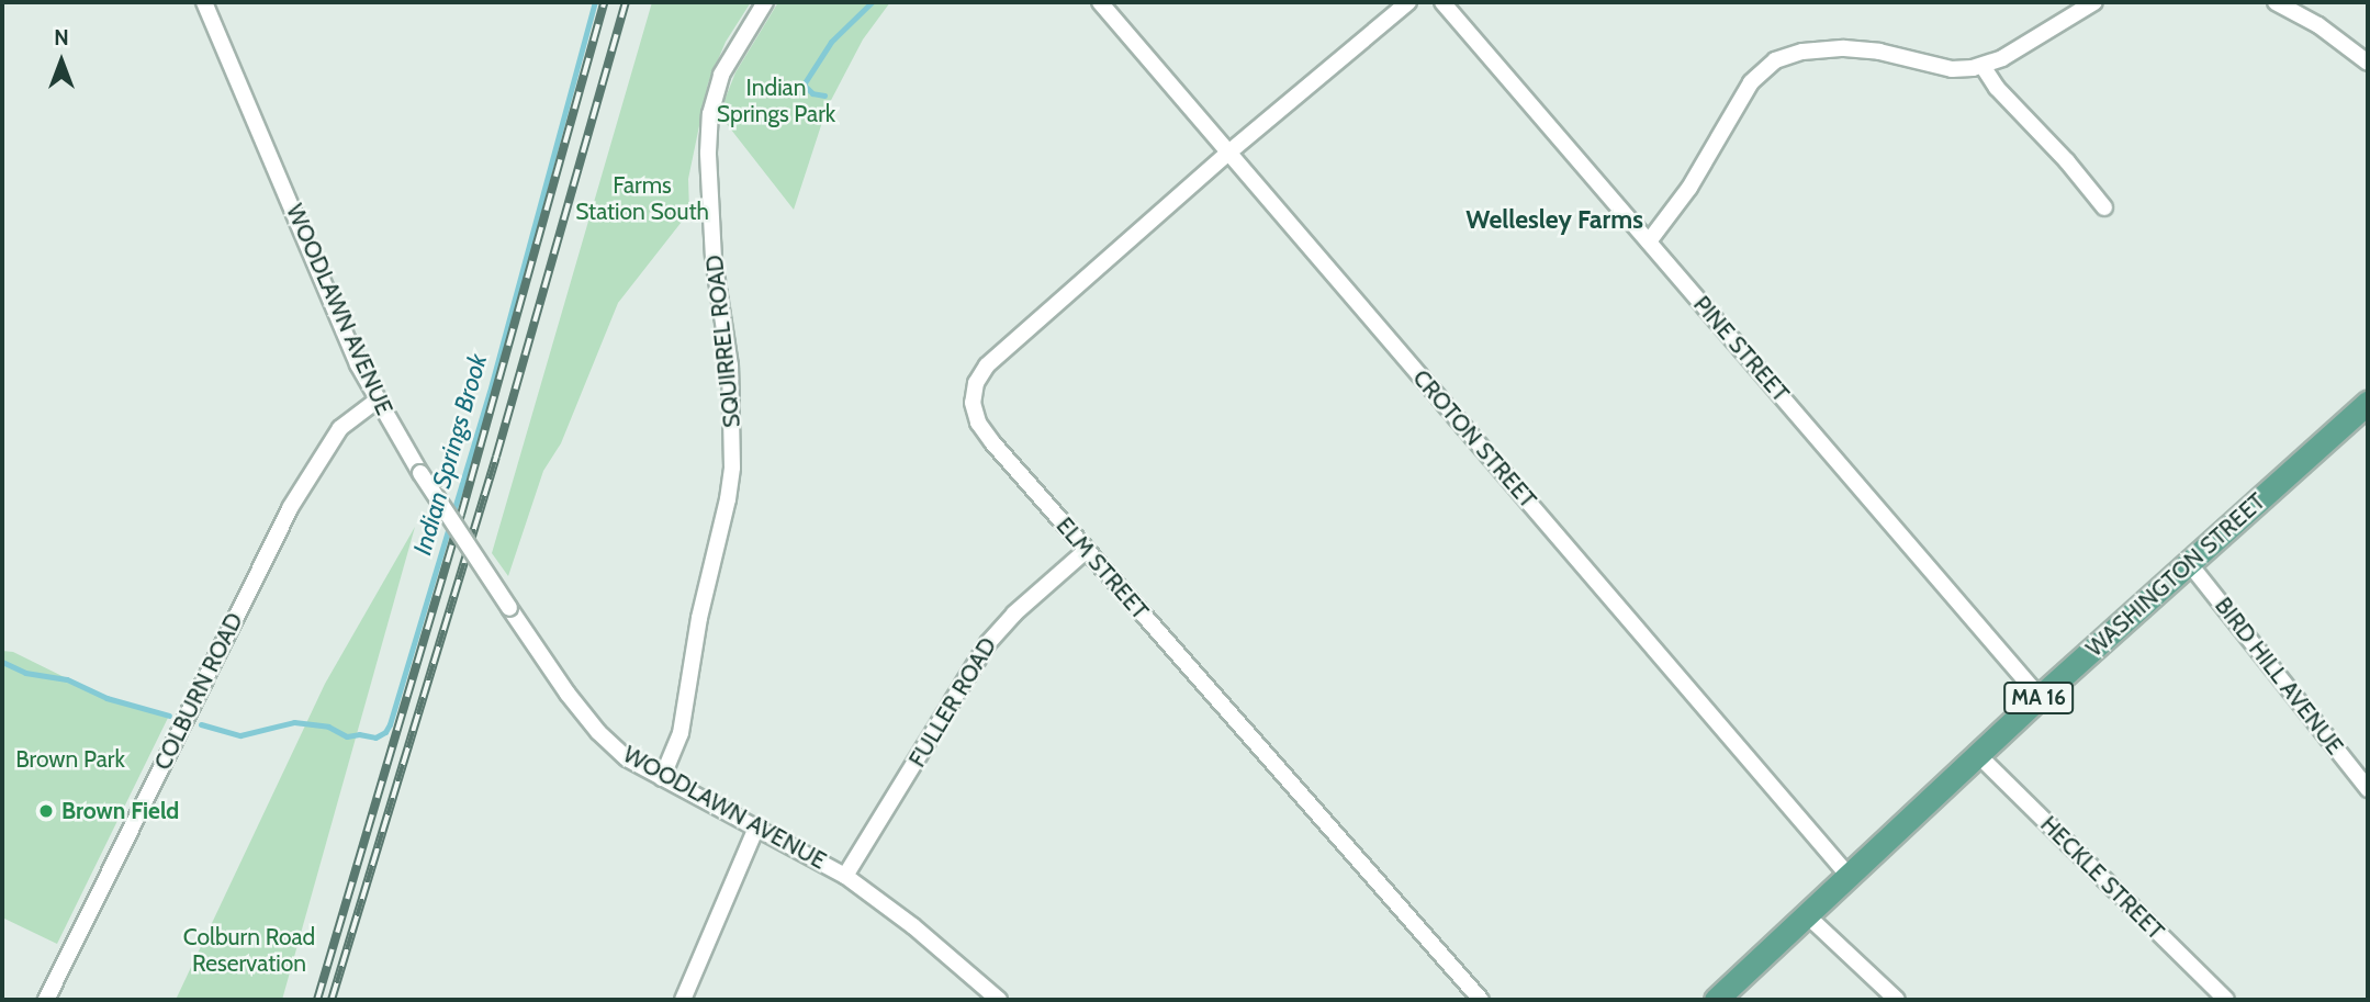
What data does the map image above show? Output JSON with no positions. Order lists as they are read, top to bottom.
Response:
{
  "streets": {
    "main road": ["WASHINGTON STREET", "MA 16"],
    "street": [
      "WOODLAWN AVENUE",
      "SQUIRREL ROAD",
      "PINE STREET",
      "CROTON STREET",
      "ELM STREET",
      "BIRD HILL AVENUE",
      "COLBURN ROAD",
      "FULLER ROAD",
      "HECKLE STREET"
    ]
  },
  "crossings": [
    ["WOODLAWN AVENUE", "SQUIRREL ROAD"],
    ["WOODLAWN AVENUE", "COLBURN ROAD"],
    ["WOODLAWN AVENUE", "FULLER ROAD"],
    ["PINE STREET", "WASHINGTON STREET"],
    ["CROTON STREET", "ELM STREET"],
    ["CROTON STREET", "WASHINGTON STREET"],
    ["ELM STREET", "FULLER ROAD"],
    ["WASHINGTON STREET", "BIRD HILL AVENUE"],
    ["WASHINGTON STREET", "HECKLE STREET"]
  ],
  "districts": ["Wellesley Farms"],
  "water": ["Indian Springs Brook"],
  "parks": [
    "Indian Springs Park",
    "Farms Station South",
    "Brown Park",
    "Colburn Road Reservation"
  ],
  "places": ["Brown Field"],
  "north": "top"
}
